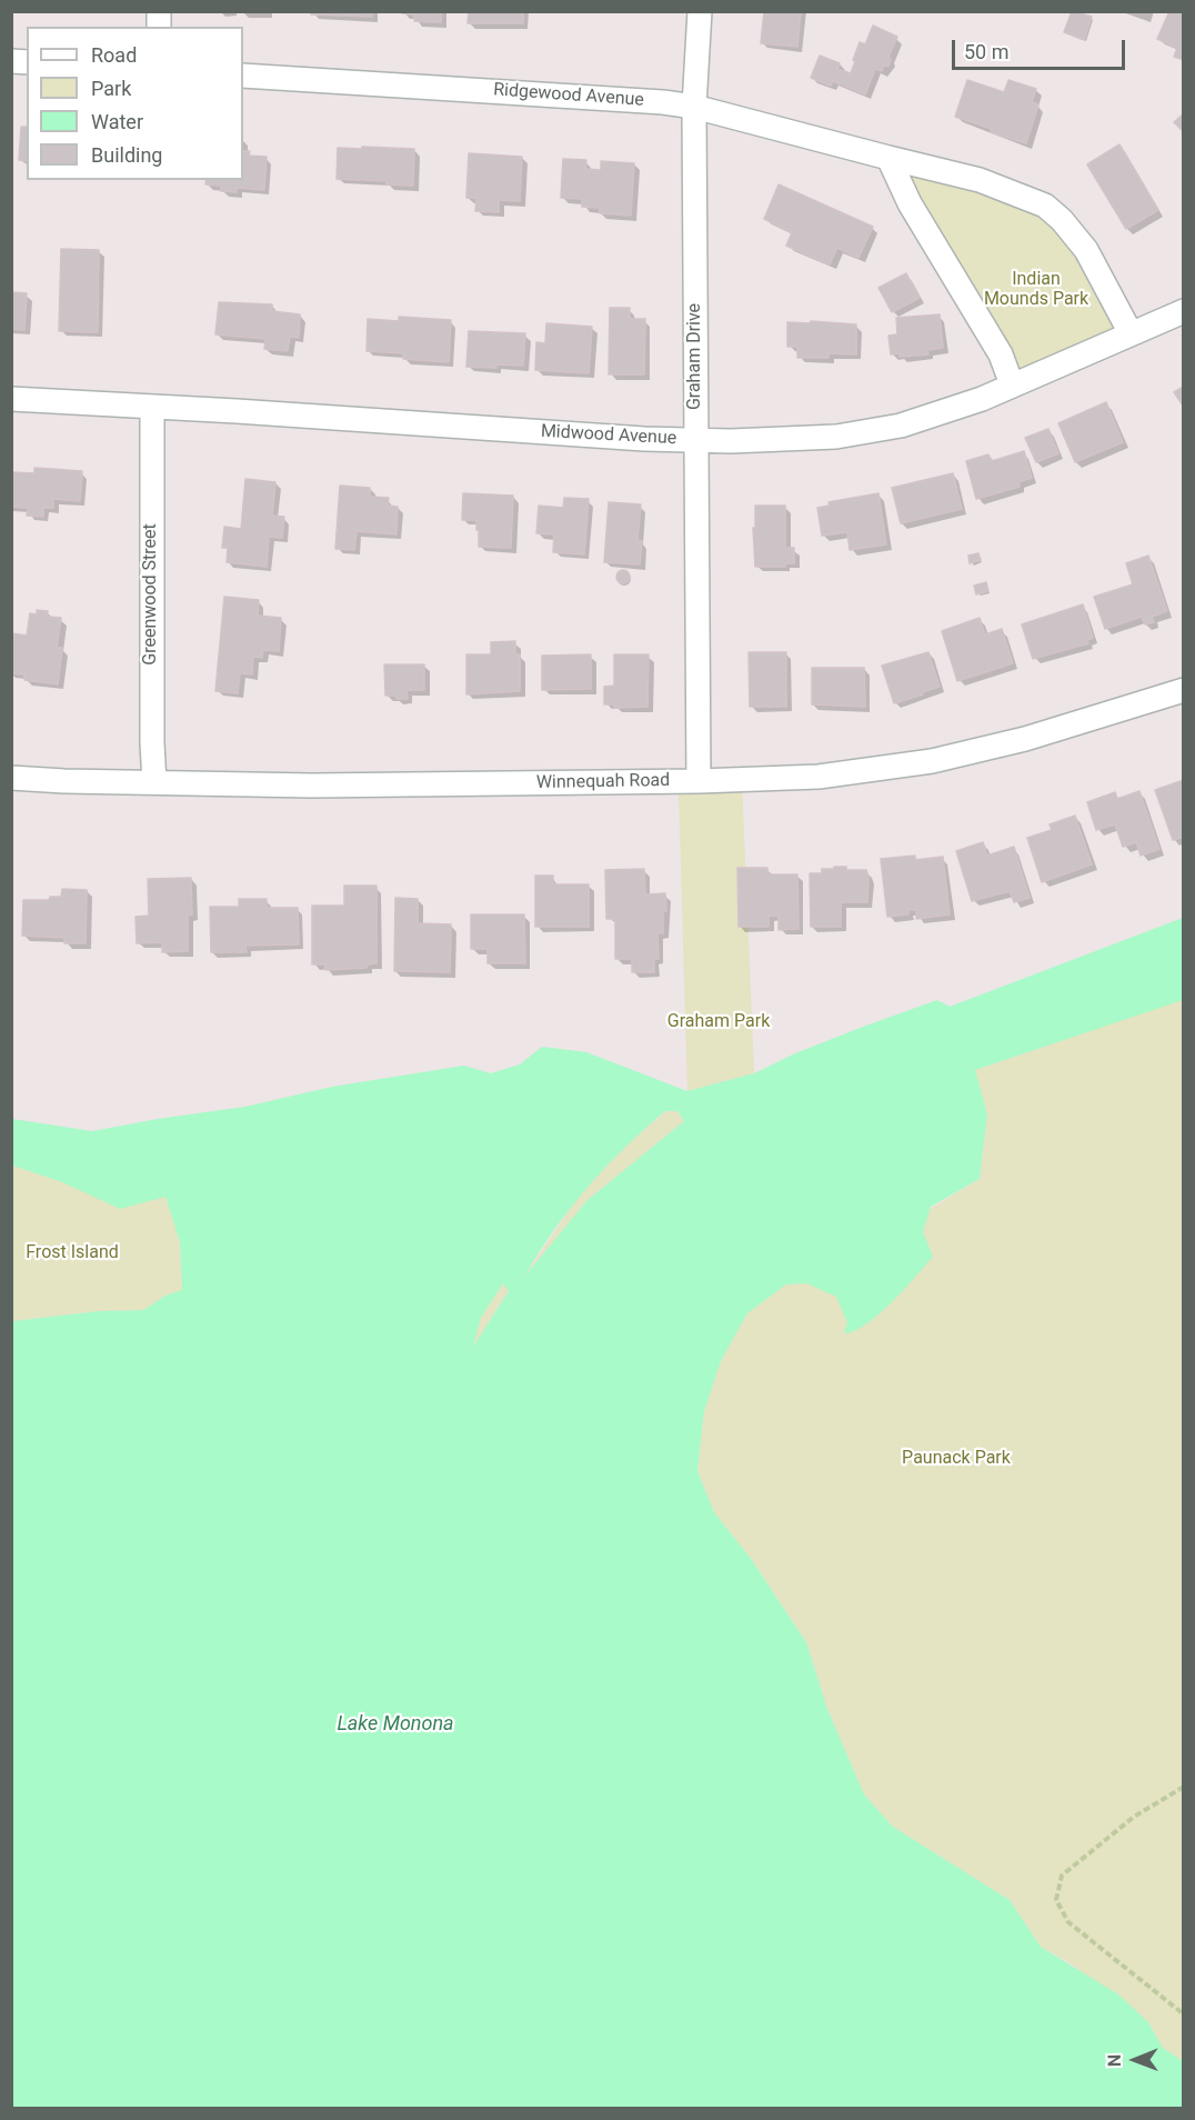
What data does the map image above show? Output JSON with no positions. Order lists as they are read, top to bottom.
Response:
{
  "streets": {
    "street": [
      "Ridgewood Avenue",
      "Graham Drive",
      "Midwood Avenue",
      "Greenwood Street",
      "Winnequah Road"
    ]
  },
  "crossings": [
    ["Ridgewood Avenue", "Graham Drive"],
    ["Ridgewood Avenue", "Midwood Avenue"],
    ["Graham Drive", "Midwood Avenue"],
    ["Graham Drive", "Winnequah Road"],
    ["Midwood Avenue", "Greenwood Street"],
    ["Greenwood Street", "Winnequah Road"]
  ],
  "water": ["Lake Monona"],
  "parks": [
    "Indian Mounds Park",
    "Graham Park",
    "Frost Island",
    "Paunack Park"
  ],
  "legend": [
    "Road",
    "Park",
    "Water",
    "Building"
  ],
  "scale_bar": "50 m",
  "north": "left"
}
